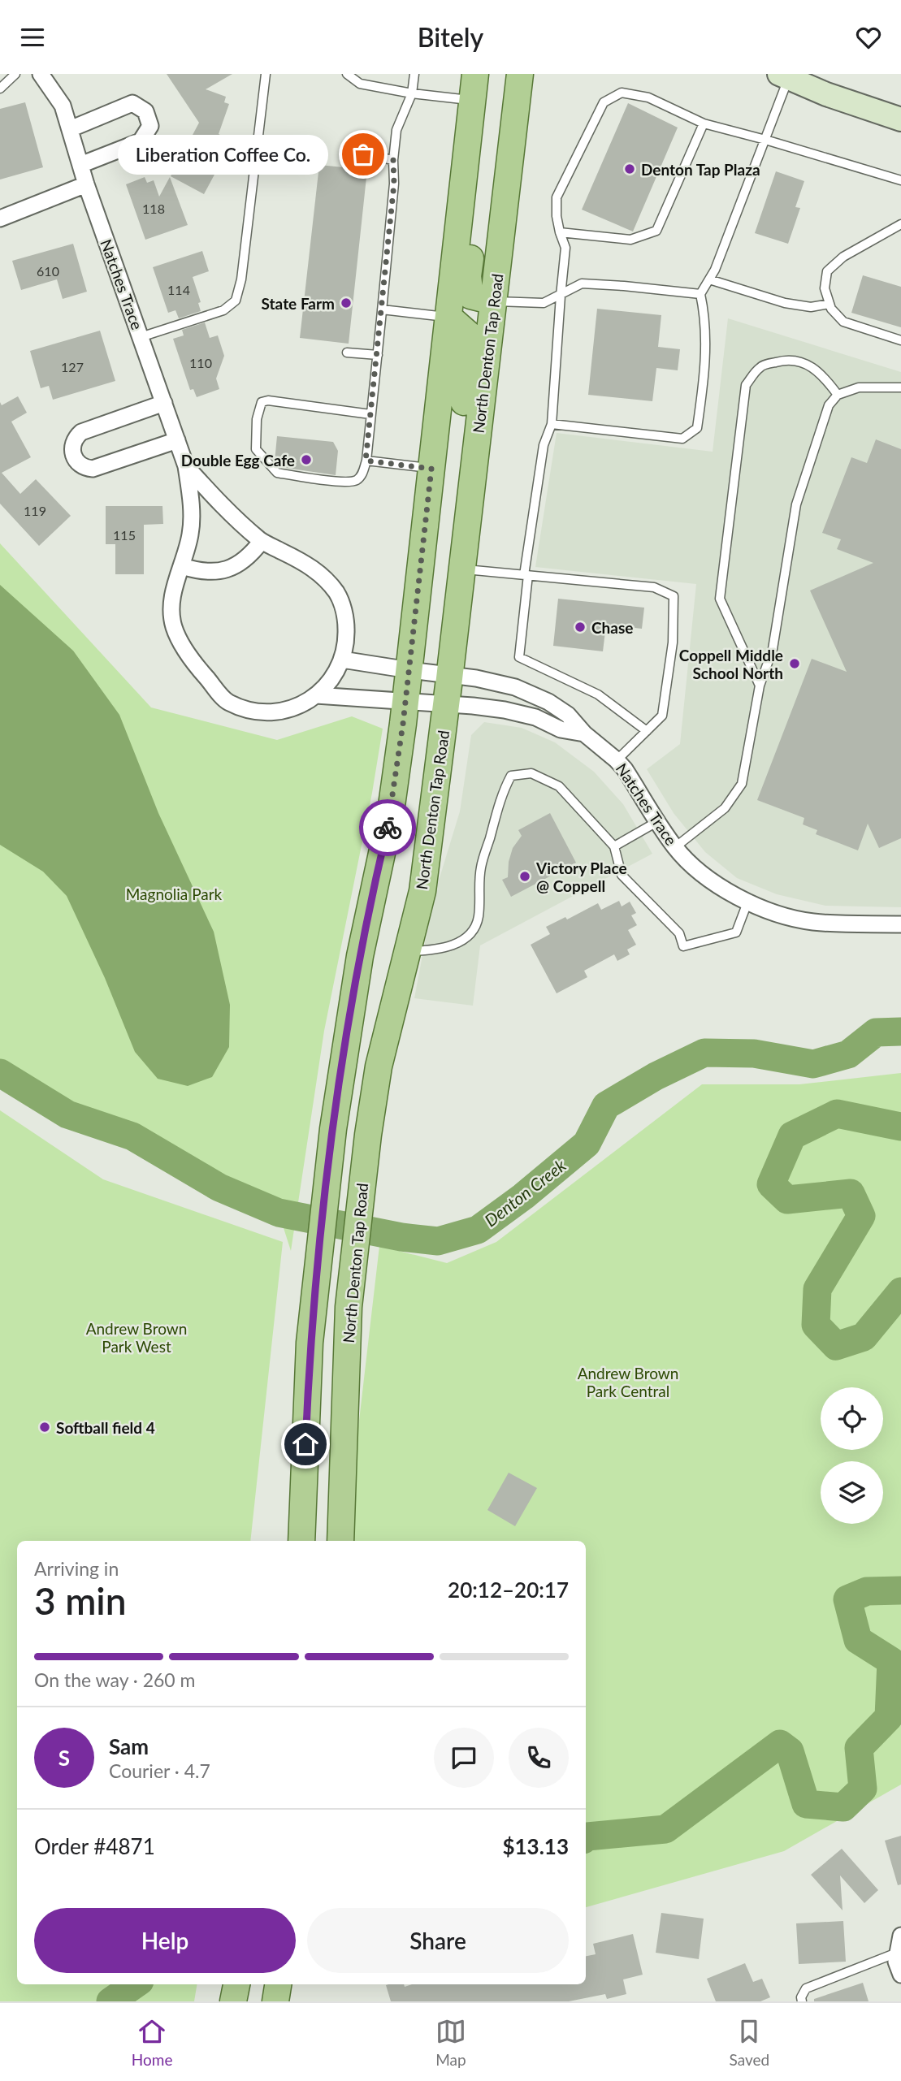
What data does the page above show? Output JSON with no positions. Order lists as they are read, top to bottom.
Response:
{
  "streets": {
    "main road": ["North Denton Tap Road"],
    "street": ["Natches Trace"]
  },
  "crossings": [
    ["Natches Trace", "North Denton Tap Road"]
  ],
  "water": ["Denton Creek"],
  "parks": ["Magnolia Park", "Andrew Brown Park West", "Andrew Brown Park Central"],
  "places": [
    "Liberation Coffee Co.",
    "Denton Tap Plaza",
    "State Farm",
    "Double Egg Cafe",
    "Chase",
    "Coppell Middle School North",
    "Victory Place @ Coppell",
    "Softball field 4"
  ],
  "house_numbers": [
    "118",
    "610",
    "114",
    "110",
    "127",
    "119",
    "115"
  ],
  "page": {
    "header": "Bitely",
    "bubble": "Liberation Coffee Co.",
    "heading": ["3 min", "Arriving in", "20:12–20:17"],
    "panel": [
      "Sam",
      "Courier · 4.7",
      "Order #4871",
      "$13.13"
    ],
    "bar": "On the way · 260 m",
    "round": "S",
    "buttons": ["Help", "Share"],
    "tabs": ["Home", "Map", "Saved"]
  }
}
